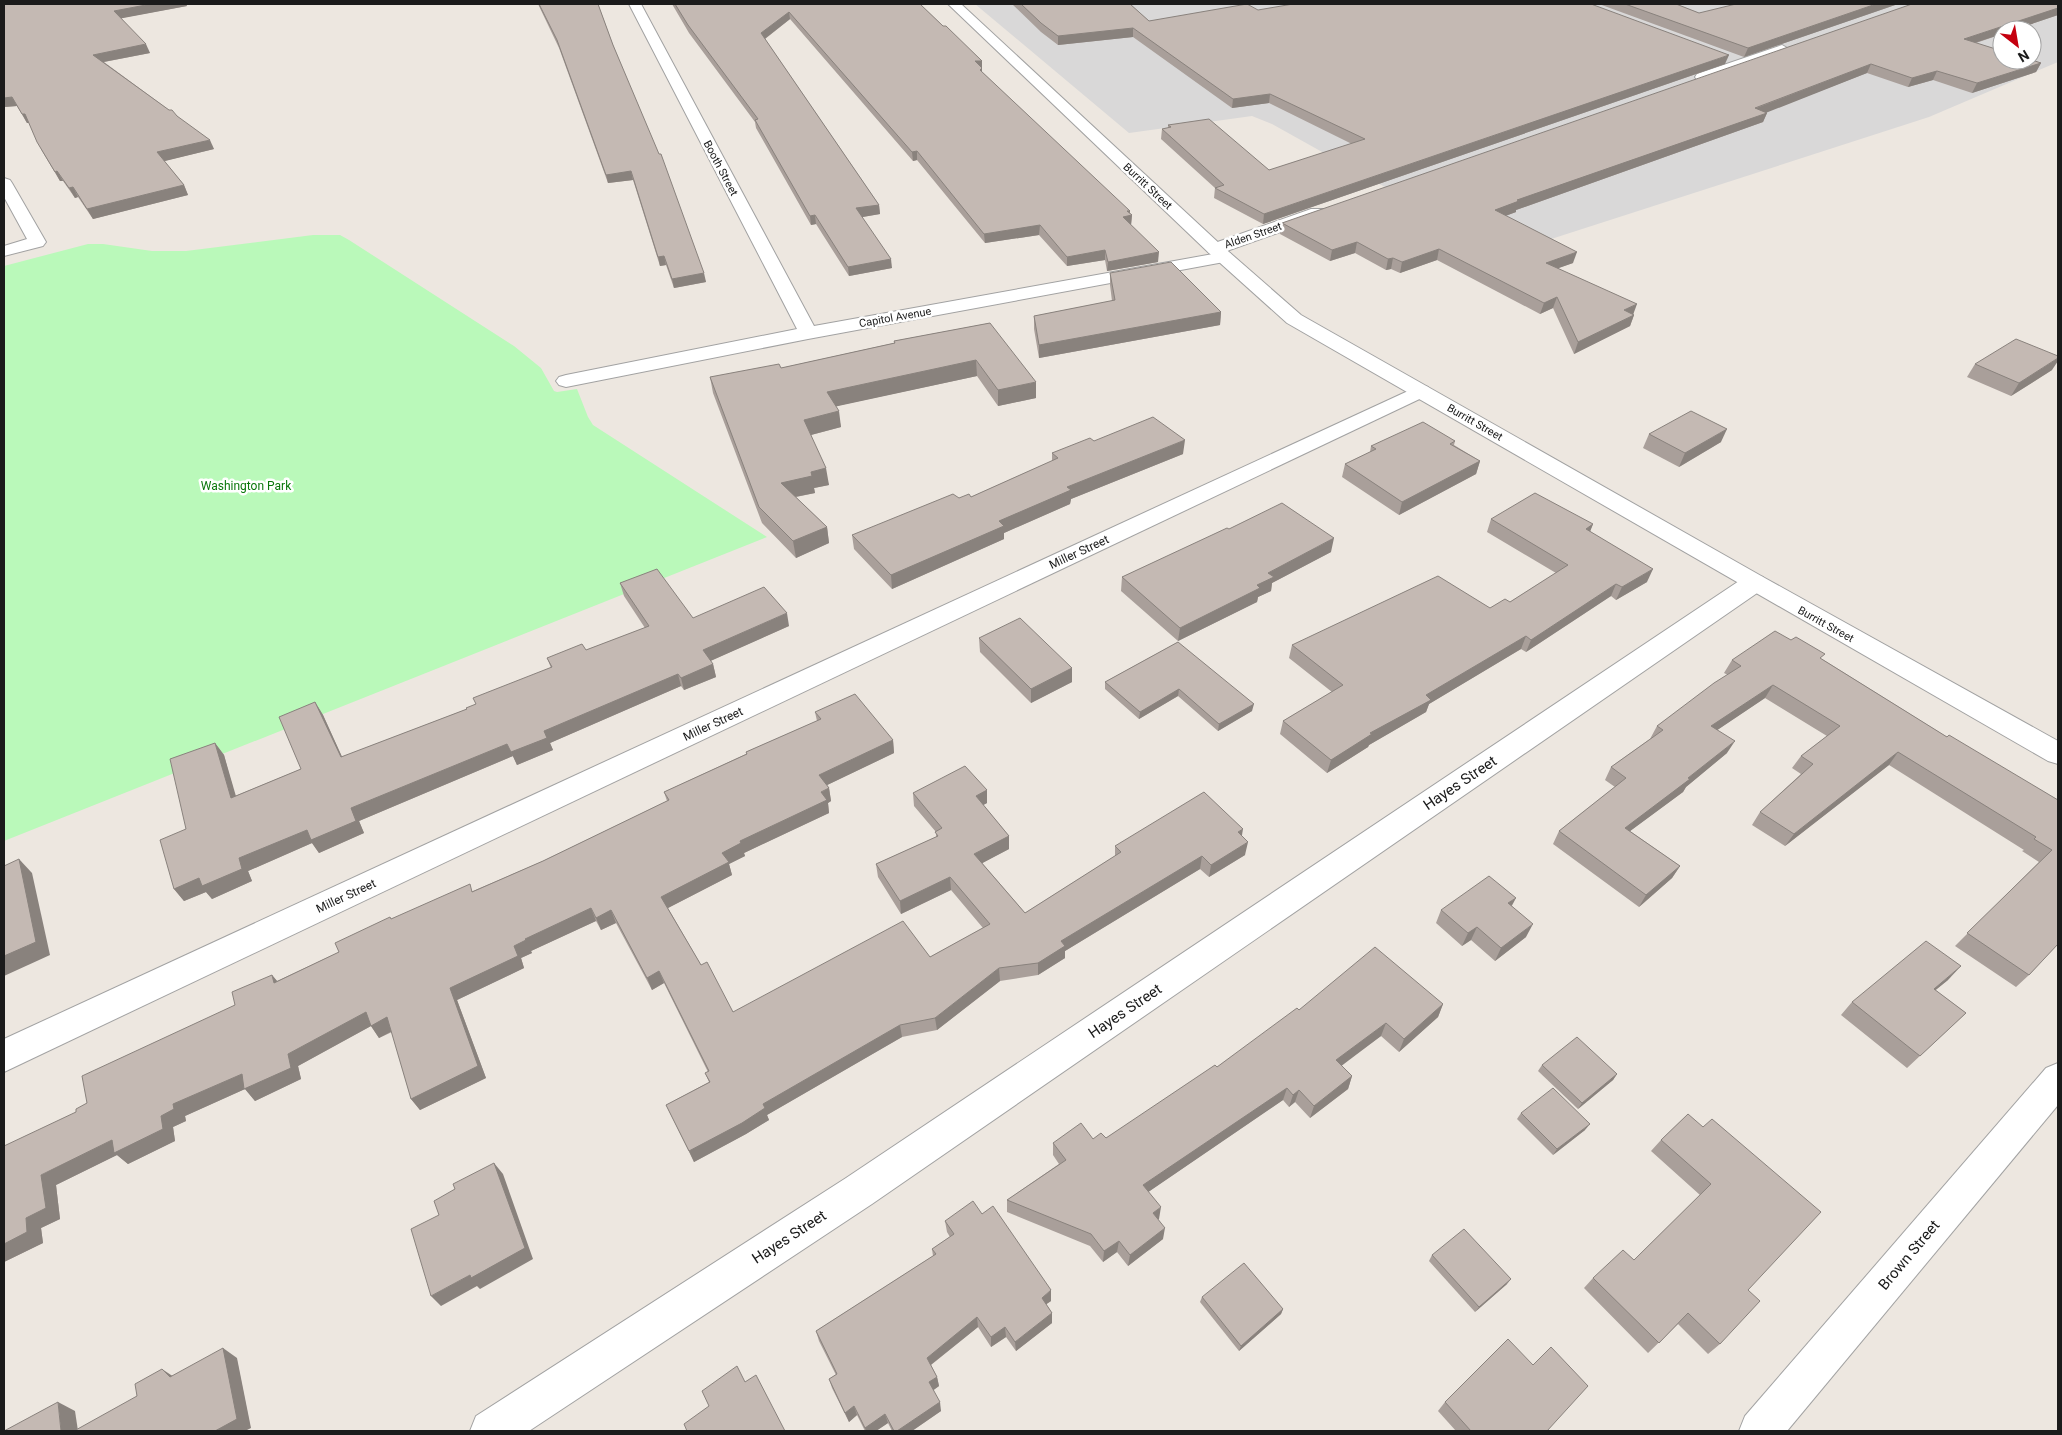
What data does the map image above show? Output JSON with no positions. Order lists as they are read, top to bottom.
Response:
{
  "streets": {
    "street": [
      "Booth Street",
      "Burritt Street",
      "Alden Street",
      "Capitol Avenue",
      "Miller Street",
      "Hayes Street",
      "Brown Street"
    ]
  },
  "crossings": [
    ["Booth Street", "Capitol Avenue"],
    ["Burritt Street", "Alden Street"],
    ["Burritt Street", "Capitol Avenue"],
    ["Burritt Street", "Miller Street"],
    ["Burritt Street", "Hayes Street"],
    ["Alden Street", "Capitol Avenue"]
  ],
  "parks": ["Washington Park"],
  "north": "bottom right"
}
